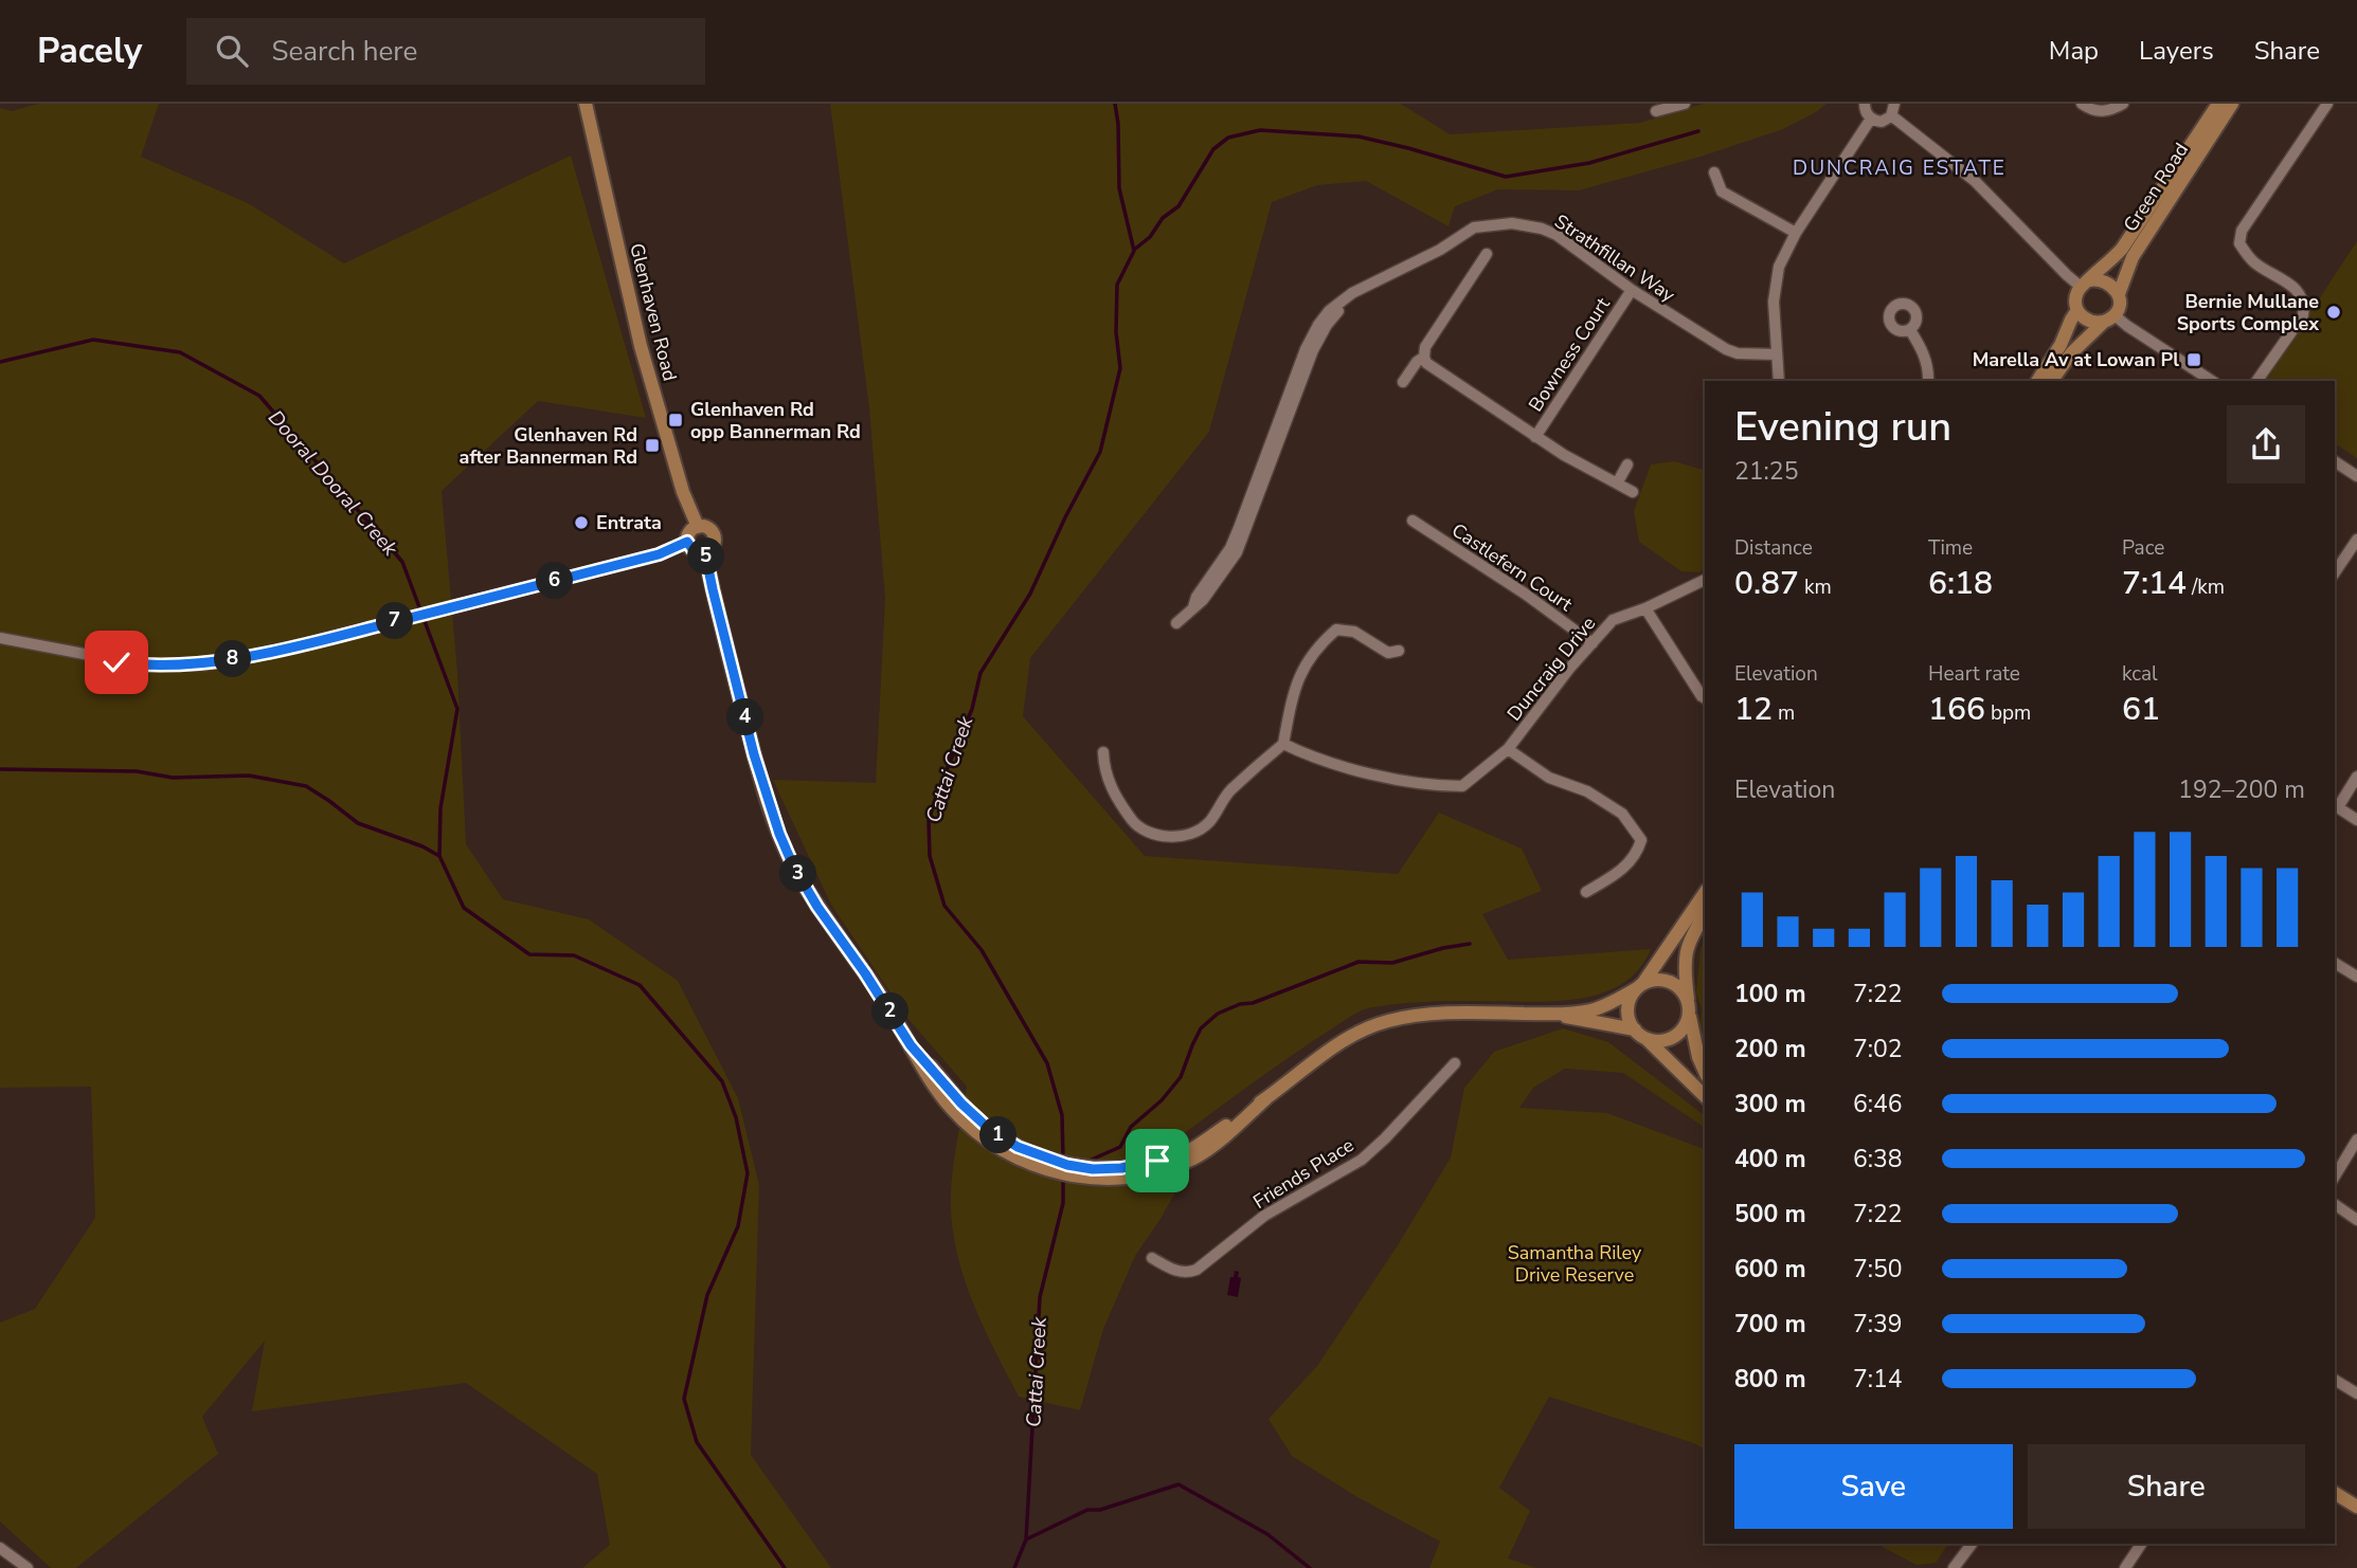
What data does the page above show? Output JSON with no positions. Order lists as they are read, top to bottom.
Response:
{
  "streets": {
    "main road": ["Green Road", "Glenhaven Road"],
    "street": [
      "Strathfillan Way",
      "Bowness Court",
      "Castlefern Court",
      "Duncraig Drive",
      "Friends Place"
    ]
  },
  "crossings": [
    ["Strathfillan Way", "Bowness Court"],
    ["Castlefern Court", "Duncraig Drive"]
  ],
  "districts": ["DUNCRAIG ESTATE"],
  "water": ["Dooral Dooral Creek", "Cattai Creek"],
  "parks": ["Samantha Riley Drive Reserve"],
  "places": {
    "other": ["Bernie Mullane Sports Complex", "Entrata"],
    "transit": ["Marella Av at Lowan Pl", "Glenhaven Rd opp Bannerman Rd", "Glenhaven Rd after Bannerman Rd"]
  },
  "page": {
    "header": "Pacely",
    "search": "Search here",
    "nav": ["Map", "Layers", "Share"],
    "heading": ["Evening run", "21:25"],
    "stats": [
      ["Distance", "0.87 km"],
      ["Time", "6:18"],
      ["Pace", "7:14 /km"],
      ["Elevation", "12 m"],
      ["Heart rate", "166 bpm"],
      ["kcal", "61"]
    ],
    "pins": [
      "5",
      "6",
      "7",
      "8",
      "4",
      "3",
      "2",
      "1"
    ],
    "chart": ["Elevation", "192–200 m"],
    "list": [
      {
        "name": "100 m",
        "note": "7:22"
      },
      {
        "name": "200 m",
        "note": "7:02"
      },
      {
        "name": "300 m",
        "note": "6:46"
      },
      {
        "name": "400 m",
        "note": "6:38"
      },
      {
        "name": "500 m",
        "note": "7:22"
      },
      {
        "name": "600 m",
        "note": "7:50"
      },
      {
        "name": "700 m",
        "note": "7:39"
      },
      {
        "name": "800 m",
        "note": "7:14"
      }
    ],
    "buttons": ["Save", "Share"]
  }
}
